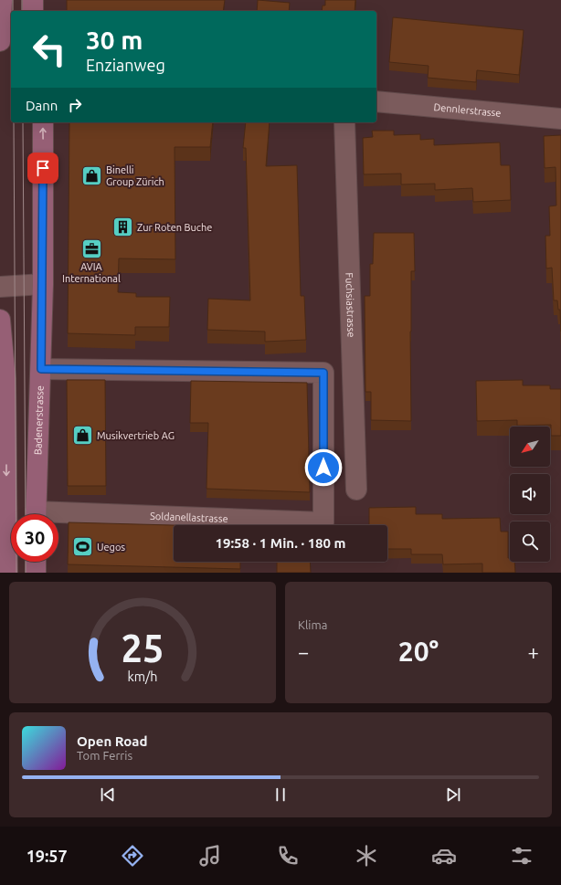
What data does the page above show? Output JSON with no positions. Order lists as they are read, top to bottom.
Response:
{
  "streets": {
    "street": [
      "Dennlerstrasse",
      "Fuchsiastrasse",
      "Badenerstrasse",
      "Soldanellastrasse"
    ]
  },
  "crossings": [
    ["Badenerstrasse", "Soldanellastrasse"]
  ],
  "one_way": ["Badenerstrasse"],
  "places": {
    "shop": ["Binelli Group Zürich", "Musikvertrieb AG"],
    "building": ["Zur Roten Buche"],
    "office": ["AVIA International"],
    "sports": ["Uegos"]
  },
  "north": "bottom left",
  "page": {
    "turn": ["30 m", "Enzianweg"],
    "then": "Dann",
    "limit": "30",
    "trip": "19:58 · 1 Min. · 180 m",
    "tile": "Klima",
    "heat": ["−", "20°", "+"],
    "song": ["Open Road", "Tom Ferris"],
    "tabs": "19:57",
    "gauge": ["25", "km/h"]
  }
}
